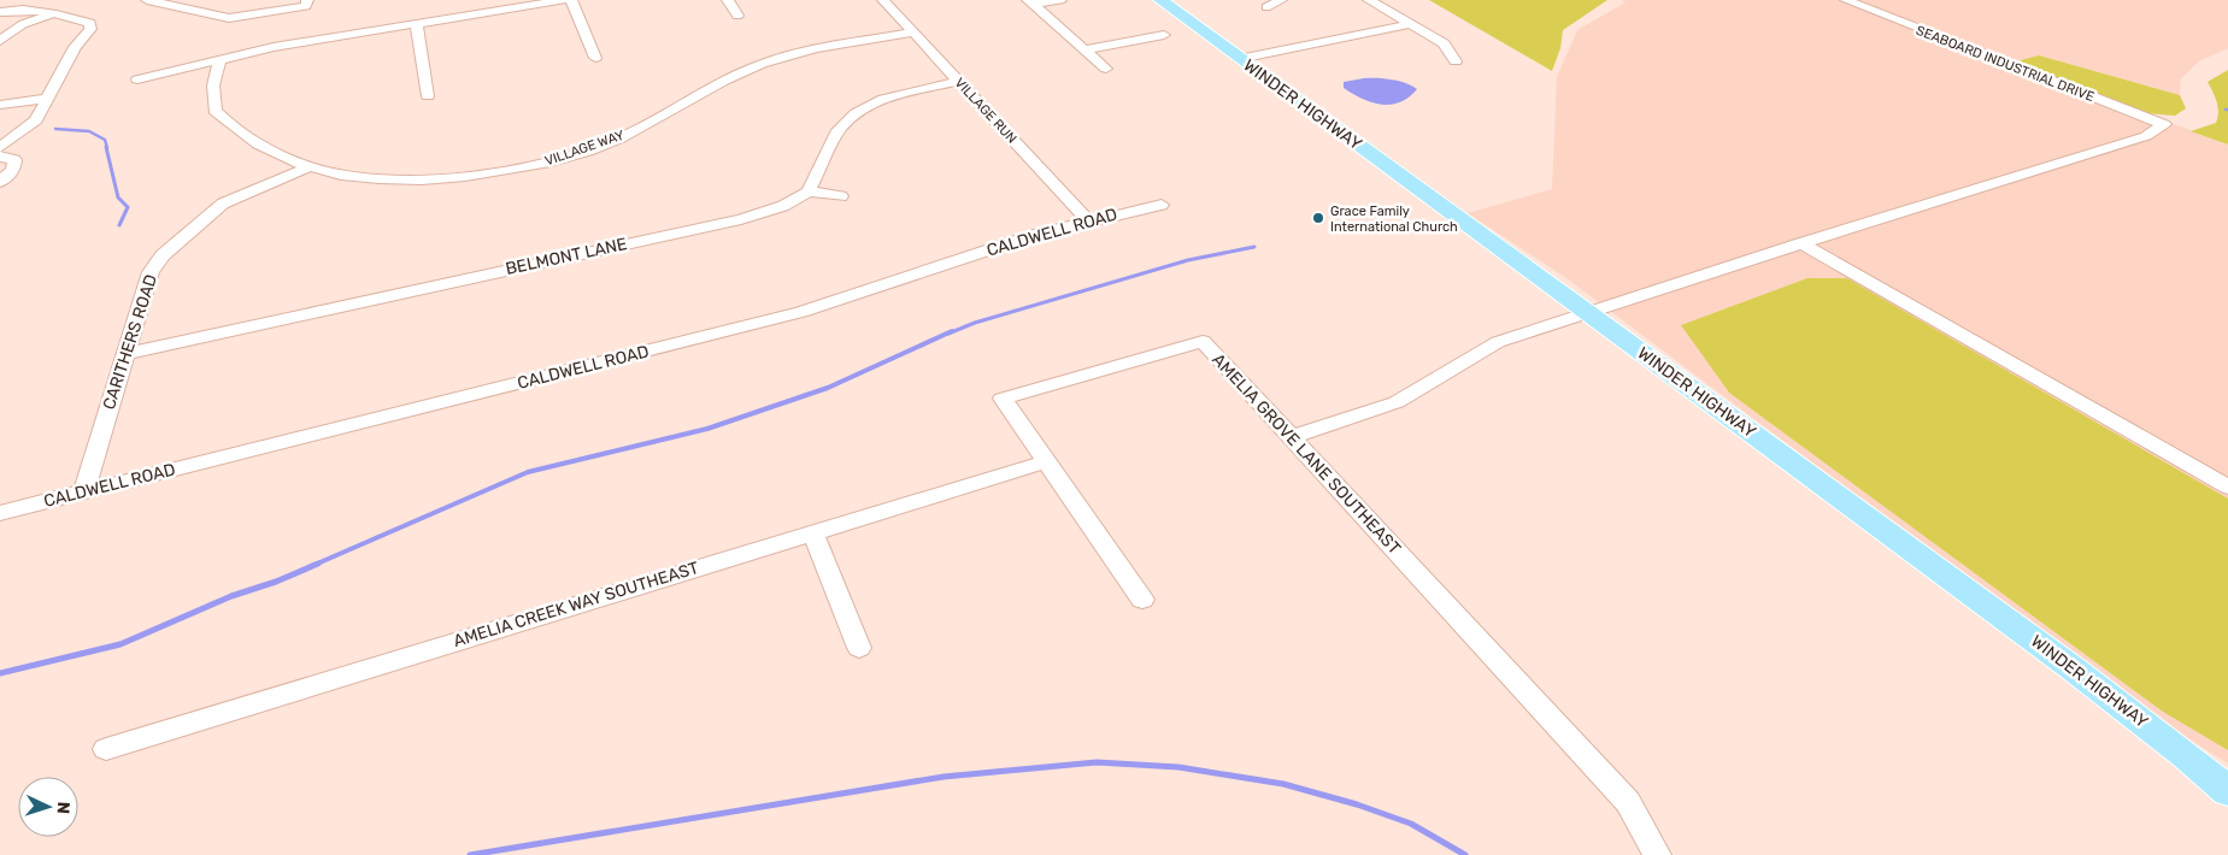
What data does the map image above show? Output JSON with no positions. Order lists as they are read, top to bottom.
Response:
{
  "streets": {
    "main road": ["WINDER HIGHWAY"],
    "street": [
      "SEABOARD INDUSTRIAL DRIVE",
      "VILLAGE RUN",
      "VILLAGE WAY",
      "CALDWELL ROAD",
      "BELMONT LANE",
      "CARITHERS ROAD",
      "AMELIA GROVE LANE SOUTHEAST",
      "AMELIA CREEK WAY SOUTHEAST"
    ]
  },
  "crossings": [
    ["VILLAGE RUN", "VILLAGE WAY"],
    ["VILLAGE RUN", "CALDWELL ROAD"],
    ["VILLAGE WAY", "CARITHERS ROAD"],
    ["CALDWELL ROAD", "CARITHERS ROAD"],
    ["BELMONT LANE", "CARITHERS ROAD"],
    ["AMELIA GROVE LANE SOUTHEAST", "AMELIA CREEK WAY SOUTHEAST"]
  ],
  "places": ["Grace Family International Church"],
  "north": "right"
}
